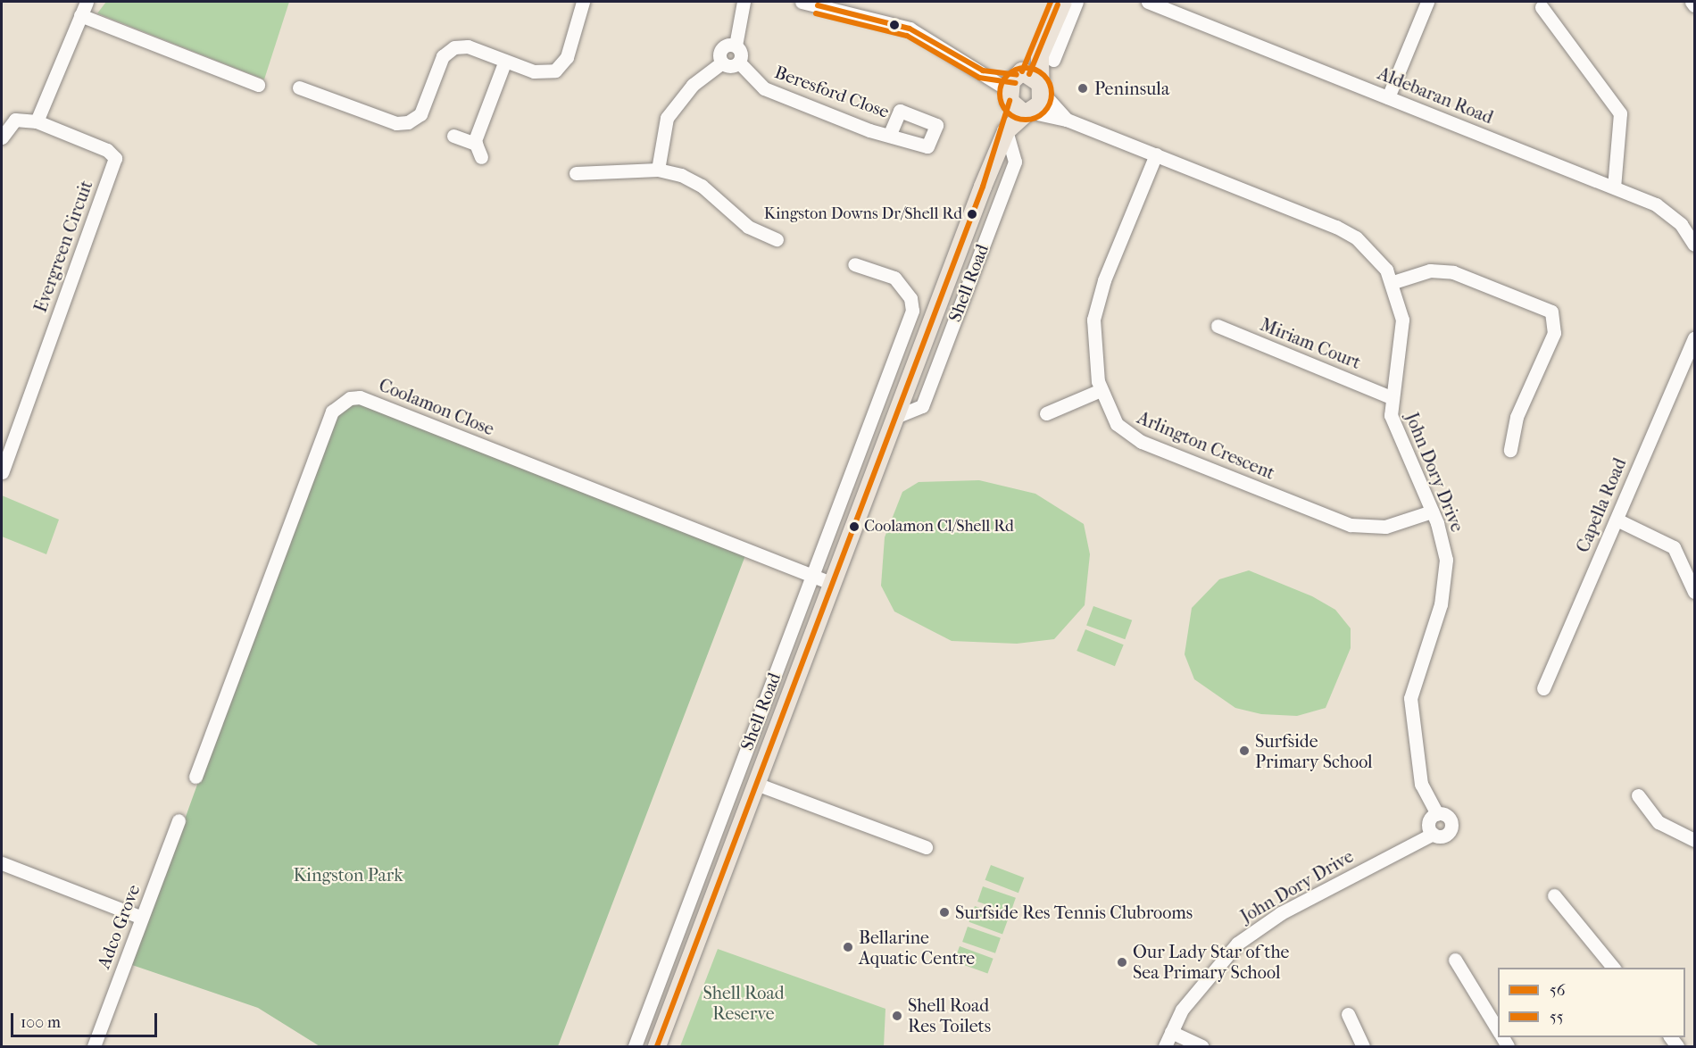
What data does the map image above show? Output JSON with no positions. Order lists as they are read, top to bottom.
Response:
{
  "streets": {
    "main road": ["Shell Road"],
    "street": [
      "Beresford Close",
      "Aldebaran Road",
      "Evergreen Circuit",
      "Miriam Court",
      "Coolamon Close",
      "Arlington Crescent",
      "John Dory Drive",
      "Capella Road",
      "Adco Grove"
    ]
  },
  "crossings": [
    ["Shell Road", "Coolamon Close"],
    ["Shell Road", "John Dory Drive"],
    ["Miriam Court", "John Dory Drive"],
    ["Arlington Crescent", "John Dory Drive"]
  ],
  "parks": ["Kingston Park", "Shell Road Reserve"],
  "places": [
    "Peninsula",
    "Kingston Downs Dr/Shell Rd",
    "Coolamon Cl/Shell Rd",
    "Surfside Primary School",
    "Surfside Res Tennis Clubrooms",
    "Bellarine Aquatic Centre",
    "Our Lady Star of the Sea Primary School",
    "Shell Road Res Toilets"
  ],
  "lines": ["transit line 56", "transit line 55"],
  "legend": ["56", "55"],
  "scale_bar": "100 m"
}
